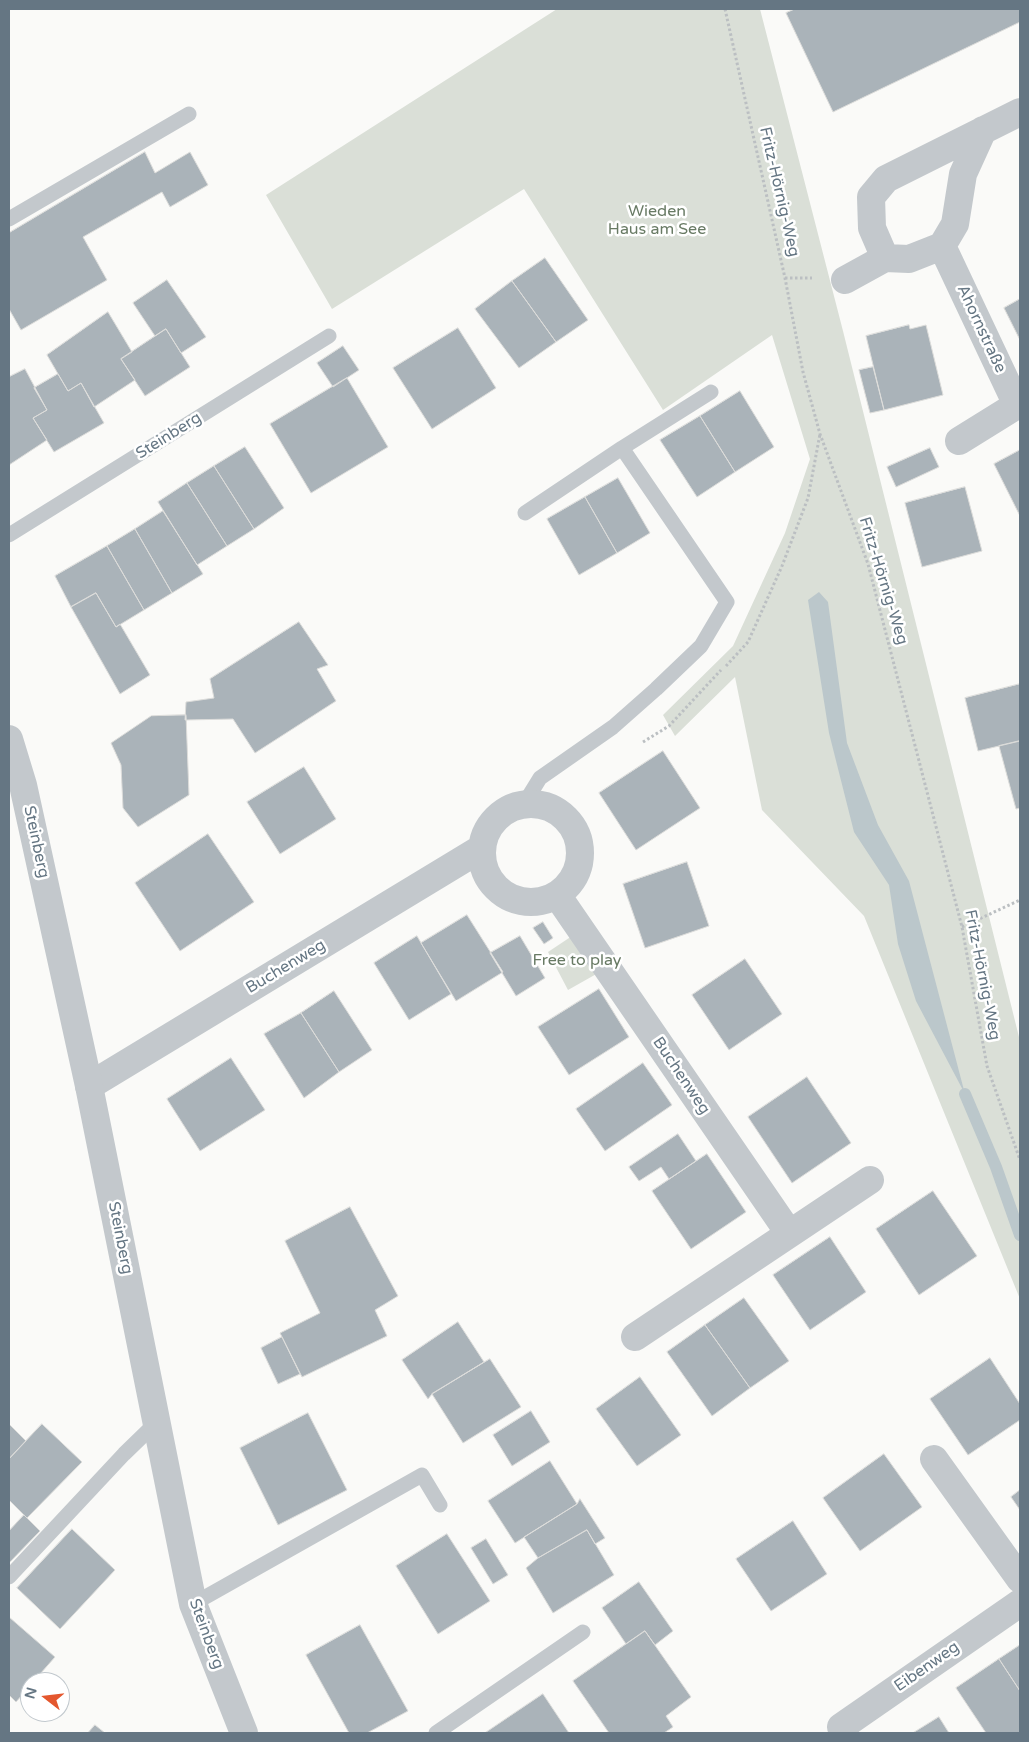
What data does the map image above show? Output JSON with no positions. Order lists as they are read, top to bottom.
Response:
{
  "streets": {
    "street": [
      "Ahornstraße",
      "Steinberg",
      "Buchenweg",
      "Eibenweg"
    ],
    "path": ["Fritz-Hörnig-Weg"]
  },
  "crossings": [
    ["Steinberg", "Buchenweg"]
  ],
  "parks": ["Wieden Haus am See", "Free to play"],
  "north": "left"
}
